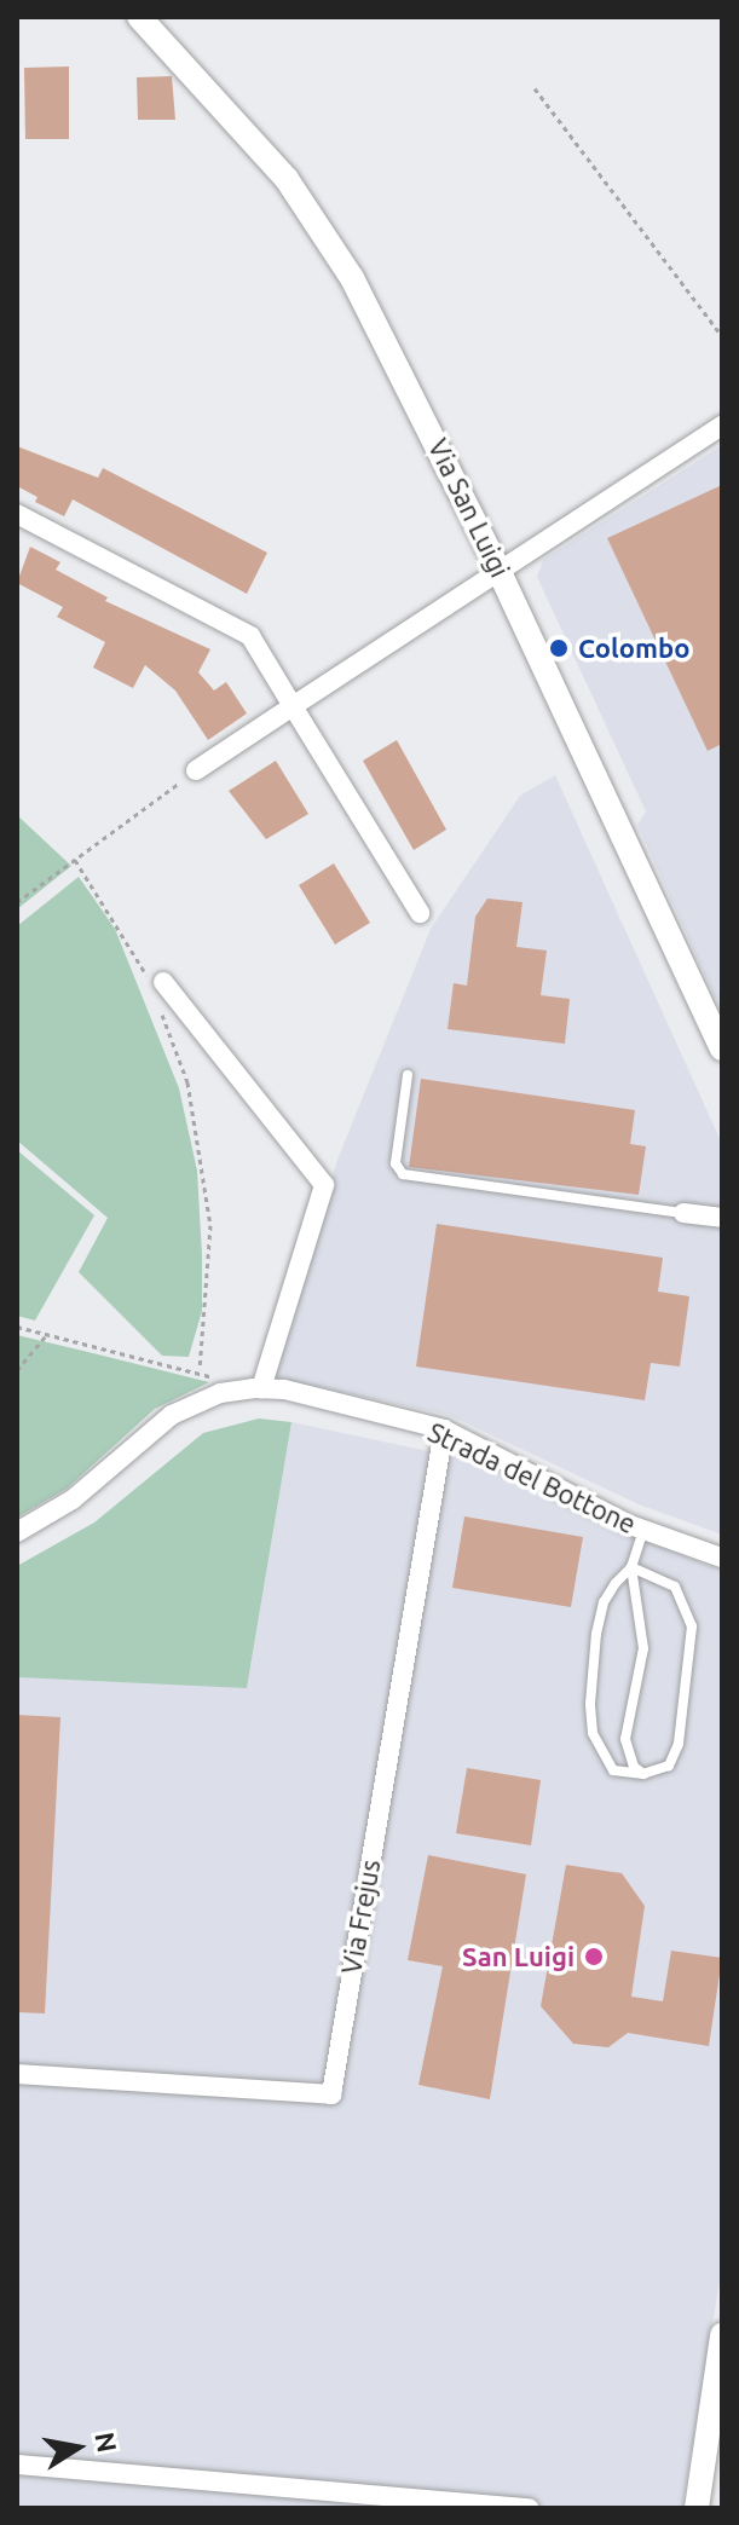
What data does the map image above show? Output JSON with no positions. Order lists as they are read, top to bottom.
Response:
{
  "streets": {
    "street": ["Via San Luigi", "Strada del Bottone", "Via Frejus"]
  },
  "crossings": [
    ["Strada del Bottone", "Via Frejus"]
  ],
  "places": ["Colombo", "San Luigi"],
  "north": "right"
}
